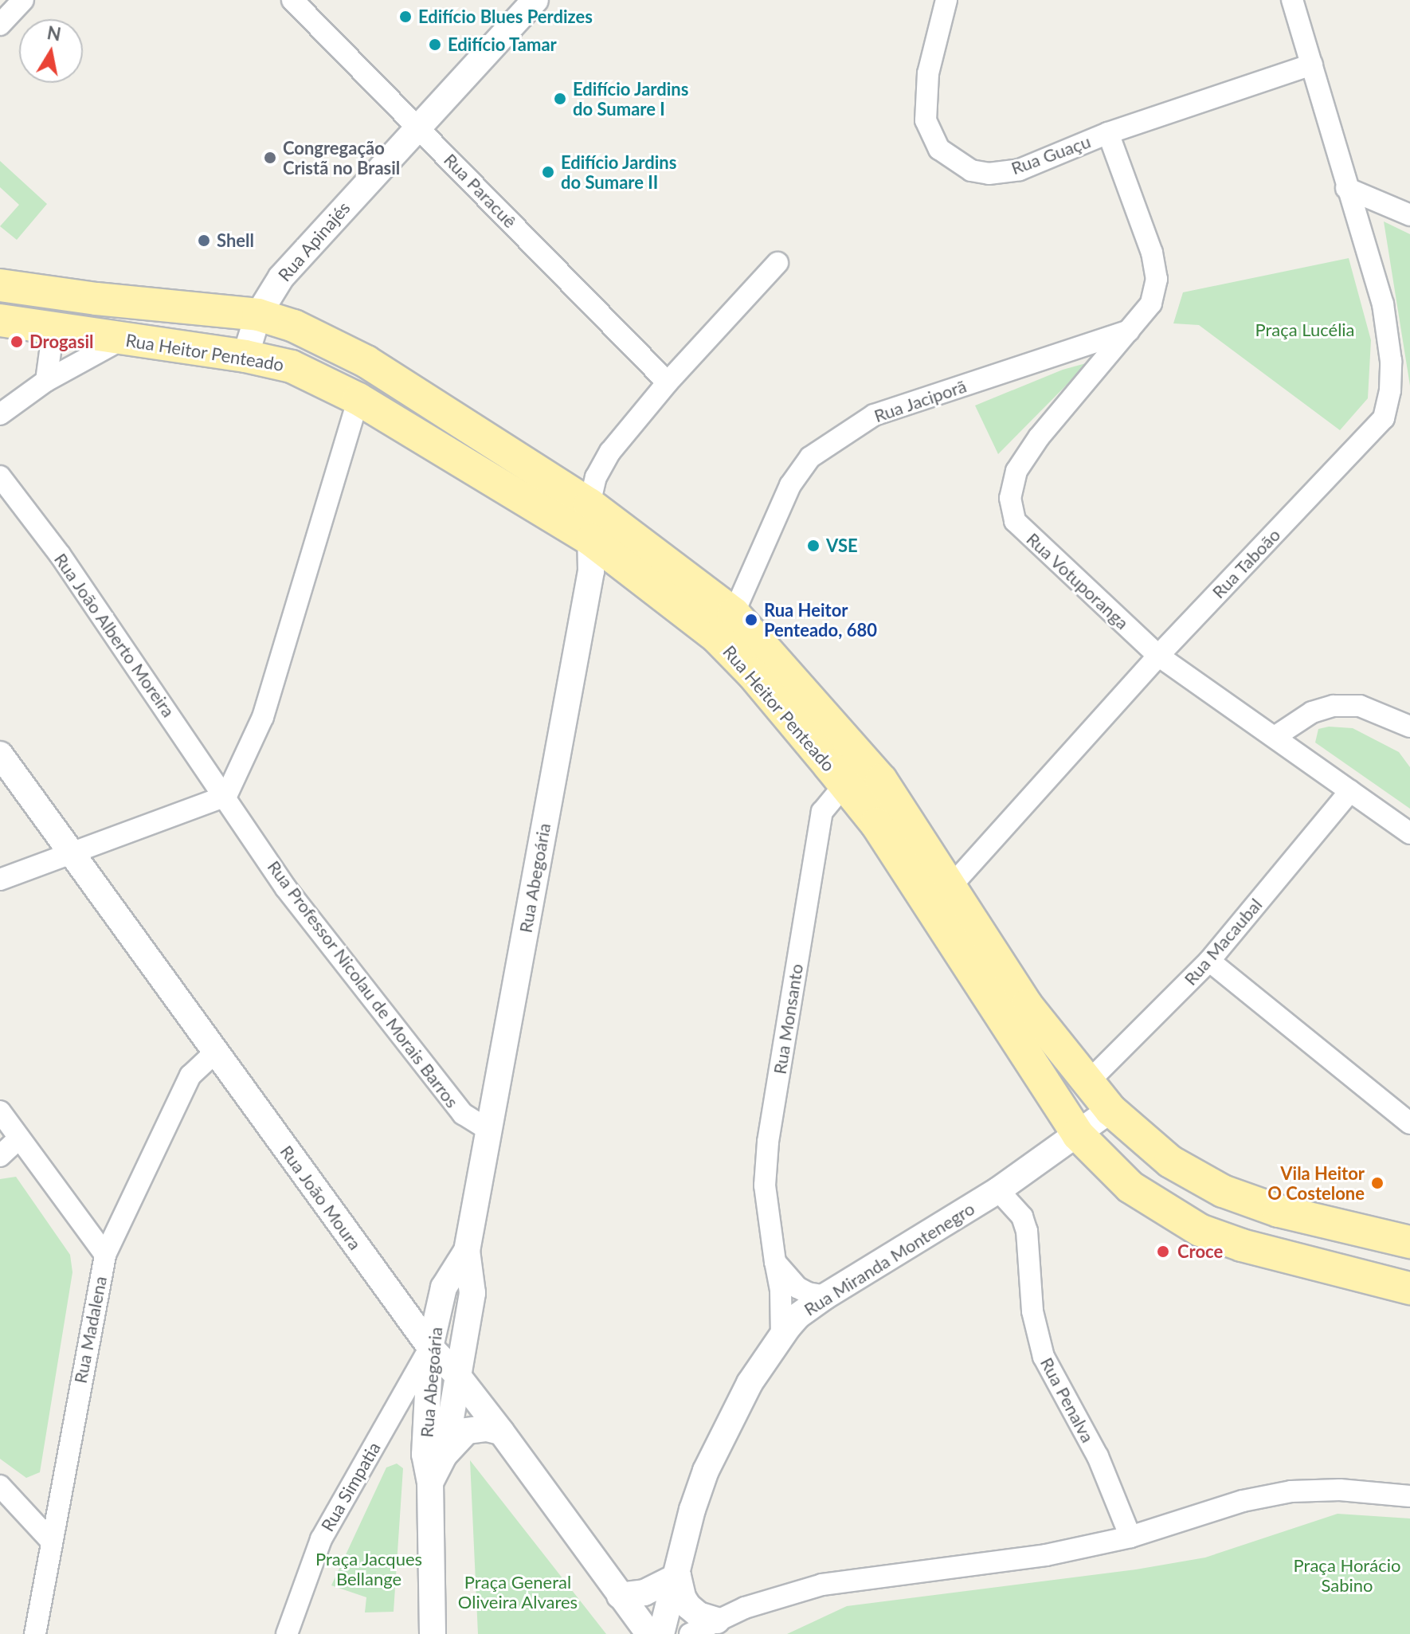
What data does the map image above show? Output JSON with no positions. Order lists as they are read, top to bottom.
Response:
{
  "streets": {
    "main road": ["Rua Heitor Penteado"],
    "street": [
      "Rua Guaçu",
      "Rua Paracuê",
      "Rua Apinajés",
      "Rua Jaciporã",
      "Rua Taboão",
      "Rua Votuporanga",
      "Rua João Alberto Moreira",
      "Rua Abegoária",
      "Rua Macaubal",
      "Rua Professor Nicolau de Morais Barros",
      "Rua Monsanto",
      "Rua João Moura",
      "Rua Miranda Montenegro",
      "Rua Madalena",
      "Rua Penalva",
      "Rua Simpatia"
    ]
  },
  "crossings": [
    ["Rua Guaçu", "Rua Taboão"],
    ["Rua Guaçu", "Rua Votuporanga"],
    ["Rua Paracuê", "Rua Apinajés"],
    ["Rua Apinajés", "Rua Heitor Penteado"],
    ["Rua Heitor Penteado", "Rua Jaciporã"],
    ["Rua Heitor Penteado", "Rua Taboão"],
    ["Rua Heitor Penteado", "Rua Abegoária"],
    ["Rua Heitor Penteado", "Rua Macaubal"],
    ["Rua Heitor Penteado", "Rua Monsanto"],
    ["Rua Heitor Penteado", "Rua Miranda Montenegro"],
    ["Rua Jaciporã", "Rua Votuporanga"],
    ["Rua Taboão", "Rua Votuporanga"],
    ["Rua Votuporanga", "Rua Macaubal"],
    ["Rua João Alberto Moreira", "Rua Professor Nicolau de Morais Barros"],
    ["Rua Abegoária", "Rua Professor Nicolau de Morais Barros"],
    ["Rua Abegoária", "Rua João Moura"],
    ["Rua Abegoária", "Rua Simpatia"],
    ["Rua Monsanto", "Rua Miranda Montenegro"],
    ["Rua João Moura", "Rua Madalena"],
    ["Rua João Moura", "Rua Simpatia"],
    ["Rua Miranda Montenegro", "Rua Penalva"]
  ],
  "parks": [
    "Praça Lucélia",
    "Praça Jacques Bellange",
    "Praça Horácio Sabino",
    "Praça General Oliveira Alvares"
  ],
  "places": [
    "Edifício Blues Perdizes",
    "Edifício Tamar",
    "Edifício Jardins do Sumare I",
    "Congregação Cristã no Brasil",
    "Edifício Jardins do Sumare II",
    "Shell",
    "Drogasil",
    "VSE",
    "Rua Heitor Penteado, 680",
    "Vila Heitor O Costelone",
    "Croce"
  ],
  "north": "top"
}
